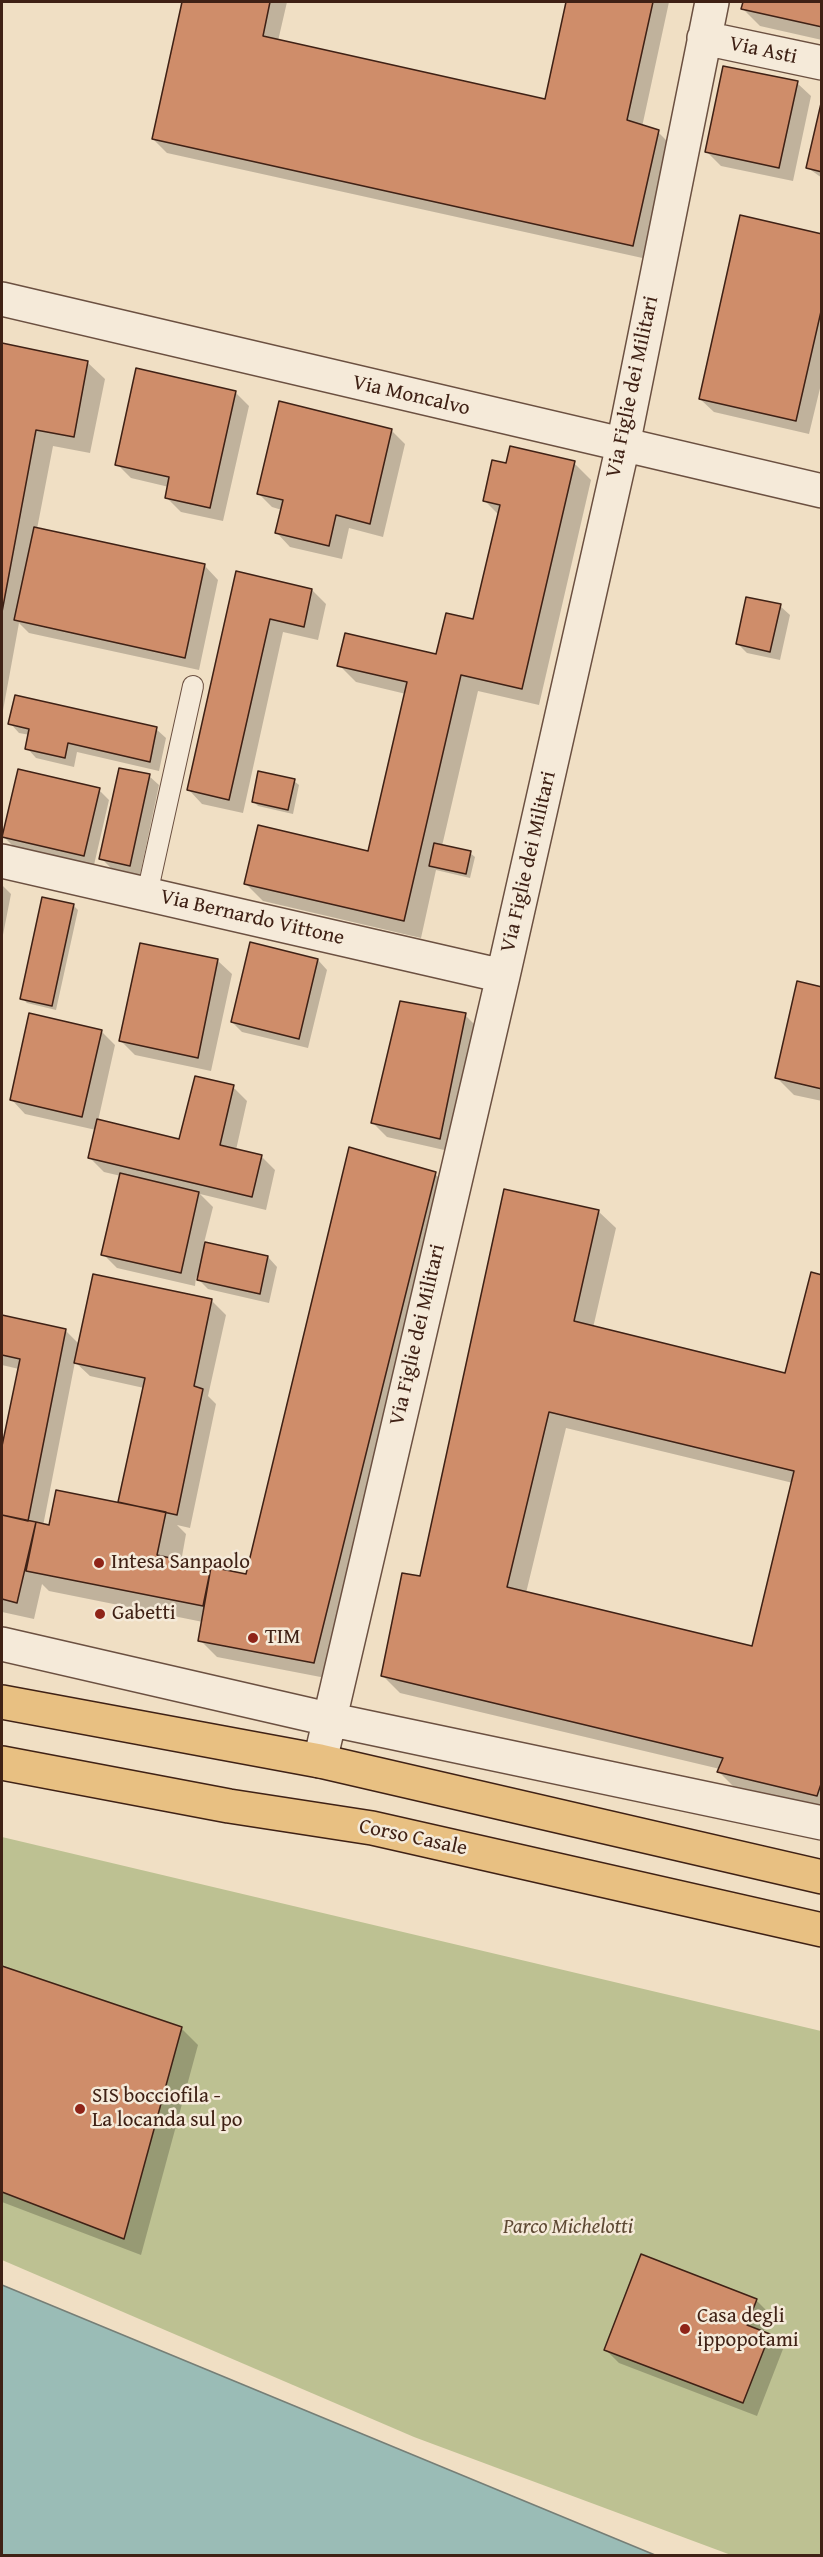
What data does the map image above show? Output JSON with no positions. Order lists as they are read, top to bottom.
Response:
{
  "streets": {
    "main road": ["Corso Casale"],
    "street": [
      "Via Asti",
      "Via Figlie dei Militari",
      "Via Moncalvo",
      "Via Bernardo Vittone"
    ]
  },
  "crossings": [
    ["Via Asti", "Via Figlie dei Militari"],
    ["Via Figlie dei Militari", "Via Moncalvo"],
    ["Via Figlie dei Militari", "Via Bernardo Vittone"]
  ],
  "parks": ["Parco Michelotti"],
  "places": [
    "Intesa Sanpaolo",
    "Gabetti",
    "TIM",
    "SIS bocciofila - La locanda sul po",
    "Casa degli ippopotami"
  ]
}
